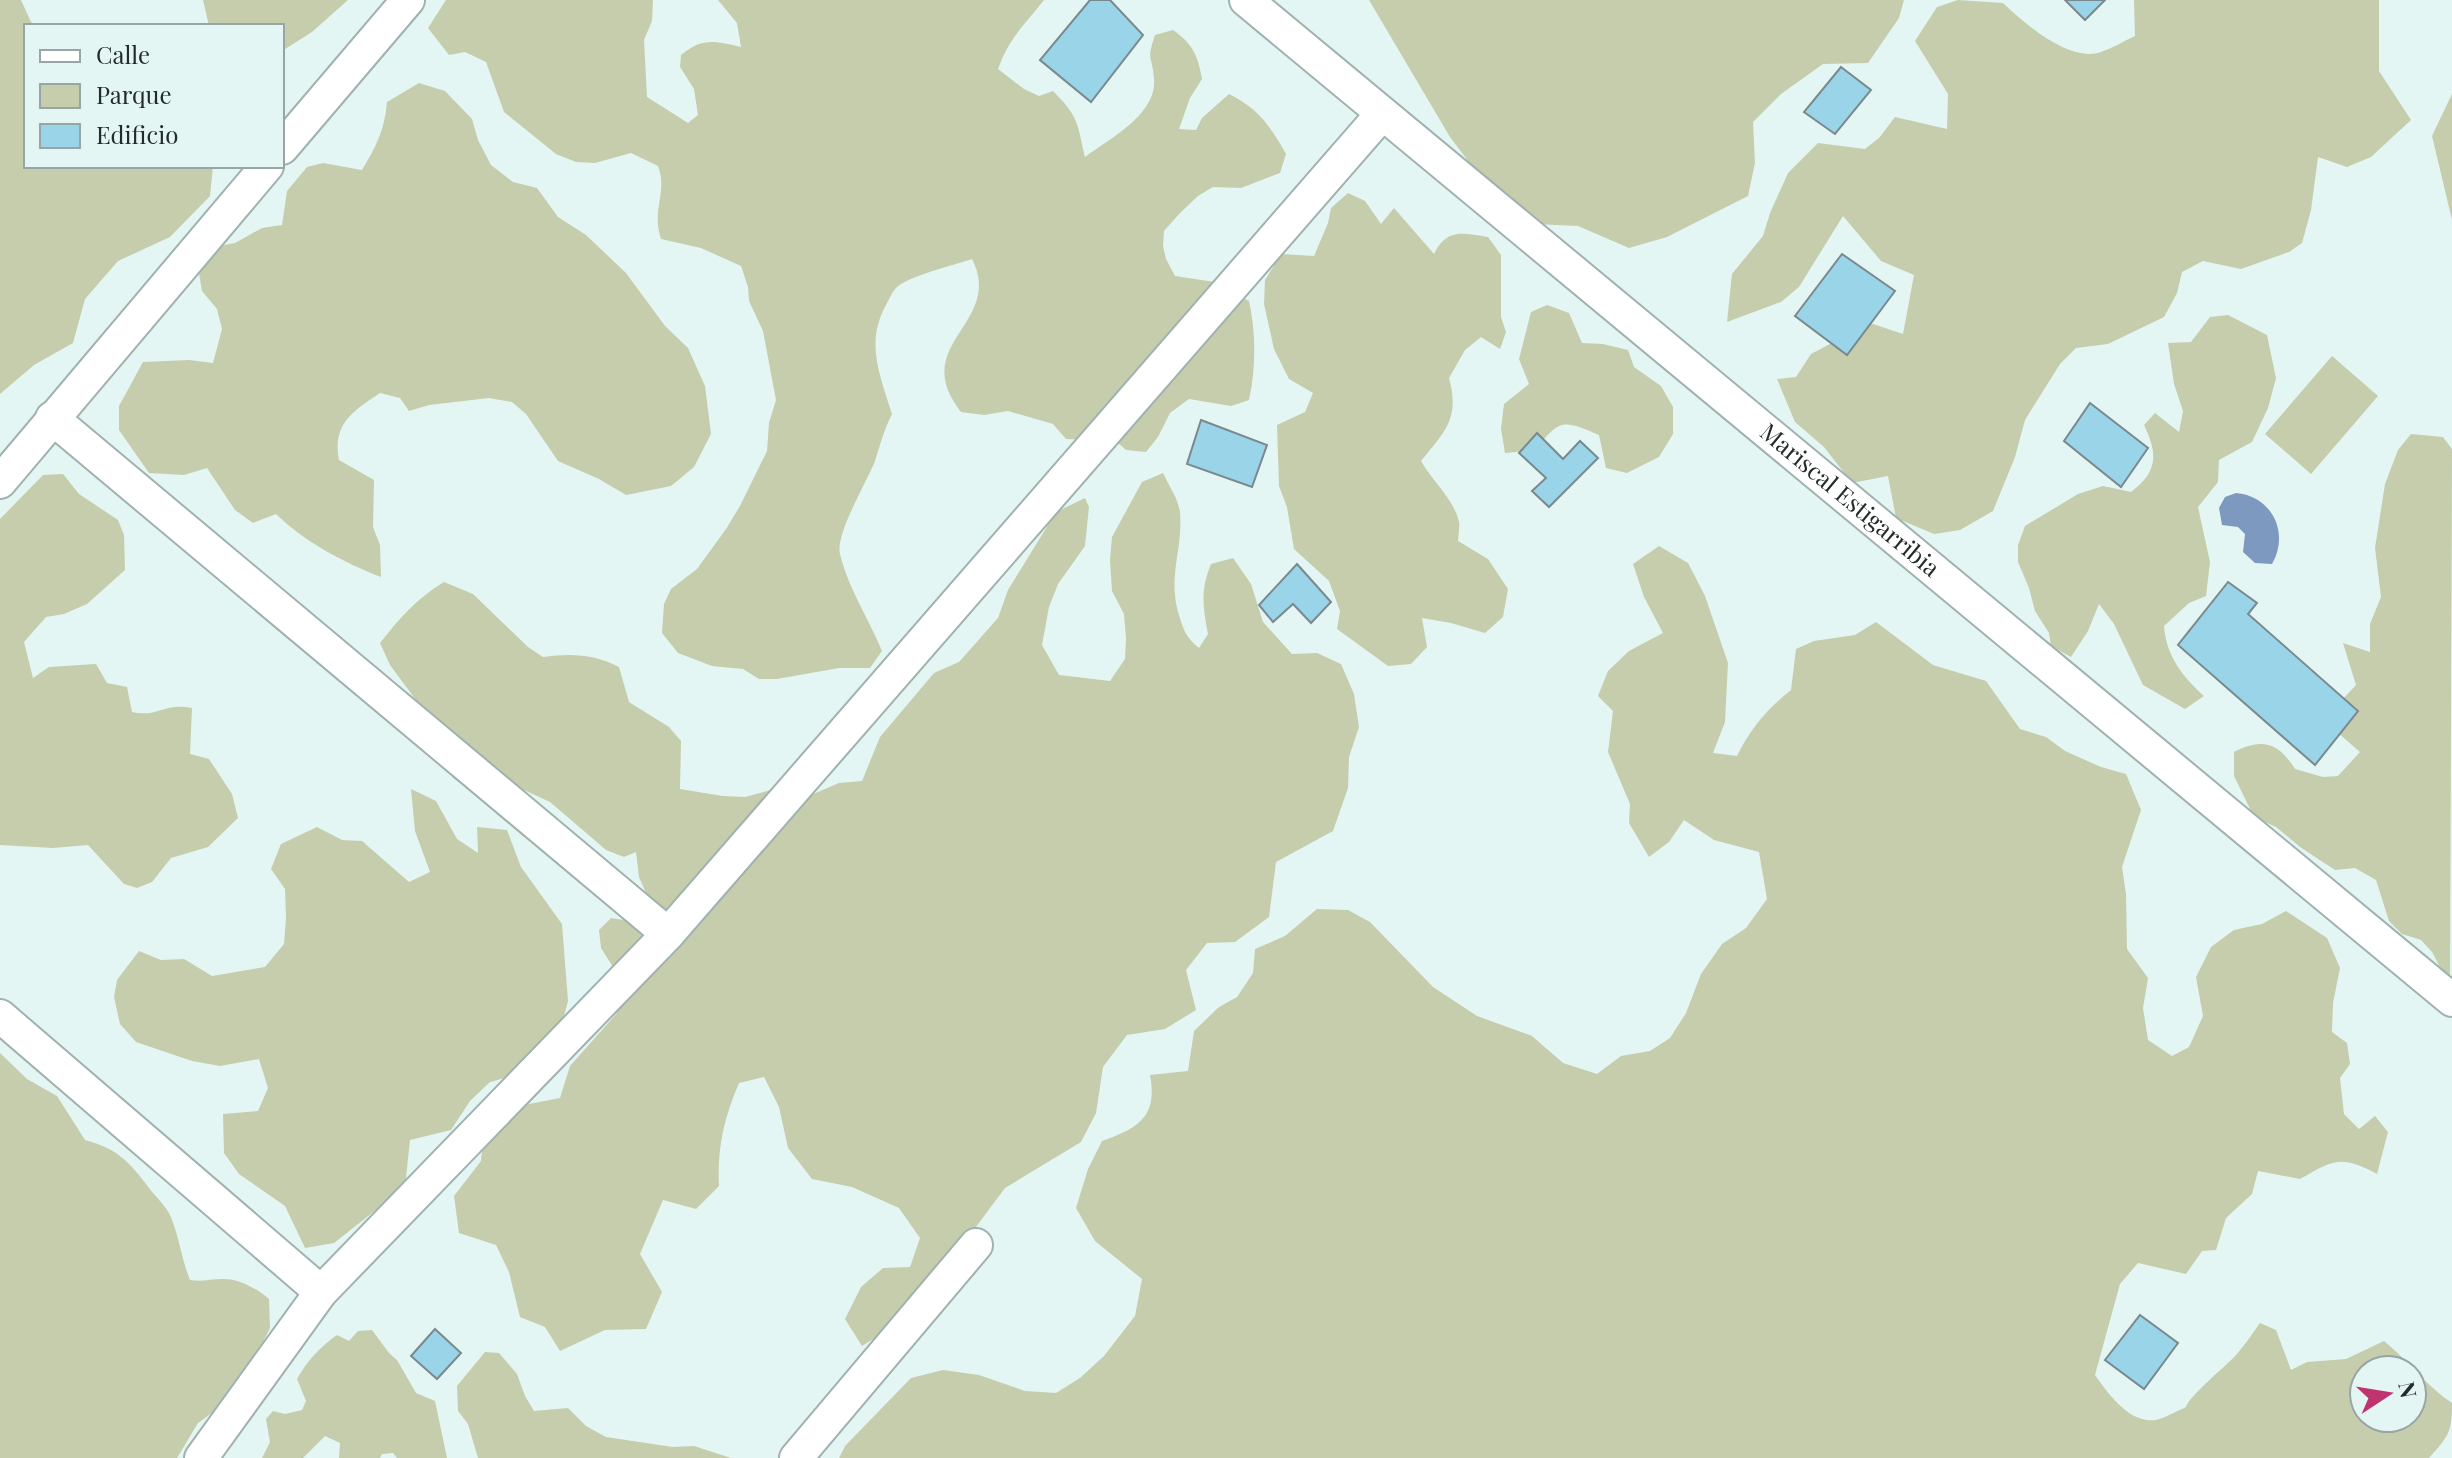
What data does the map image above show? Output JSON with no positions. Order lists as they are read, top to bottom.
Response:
{
  "streets": {
    "street": ["Mariscal Estigarribia"]
  },
  "legend": ["Calle", "Parque", "Edificio"],
  "north": "right"
}
